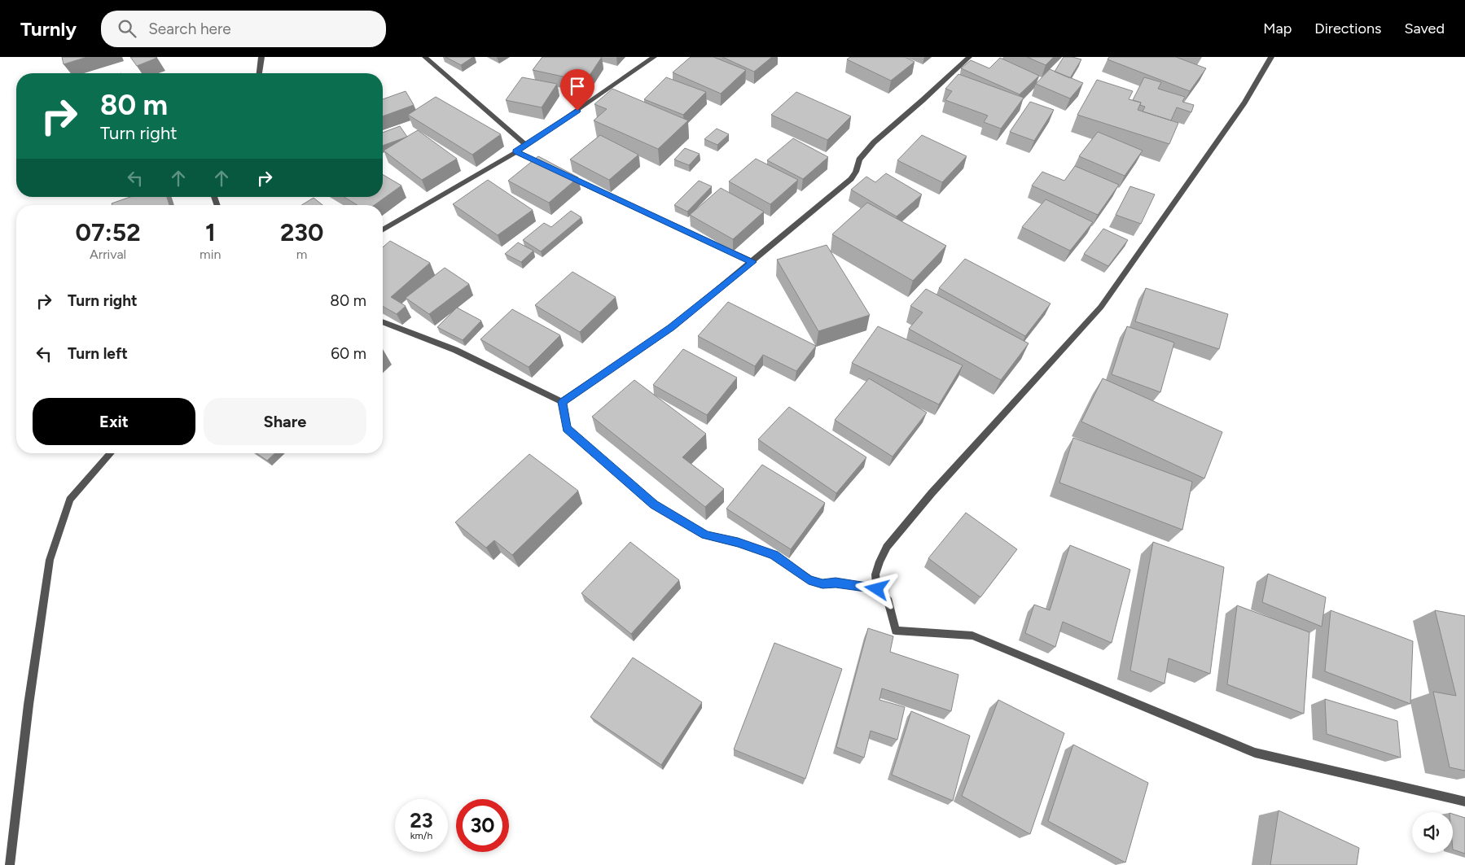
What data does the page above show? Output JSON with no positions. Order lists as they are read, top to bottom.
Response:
{
  "page": {
    "header": "Turnly",
    "search": "Search here",
    "nav": ["Map", "Directions", "Saved"],
    "turn": ["80 m", "Turn right"],
    "eta": [
      "07:52",
      "Arrival",
      "1",
      "min",
      "230",
      "m"
    ],
    "list": [
      {
        "name": "Turn right",
        "value": "80 m"
      },
      {
        "name": "Turn left",
        "value": "60 m"
      }
    ],
    "buttons": ["Exit", "Share"],
    "speed": "23 km/h",
    "limit": "30"
  }
}
